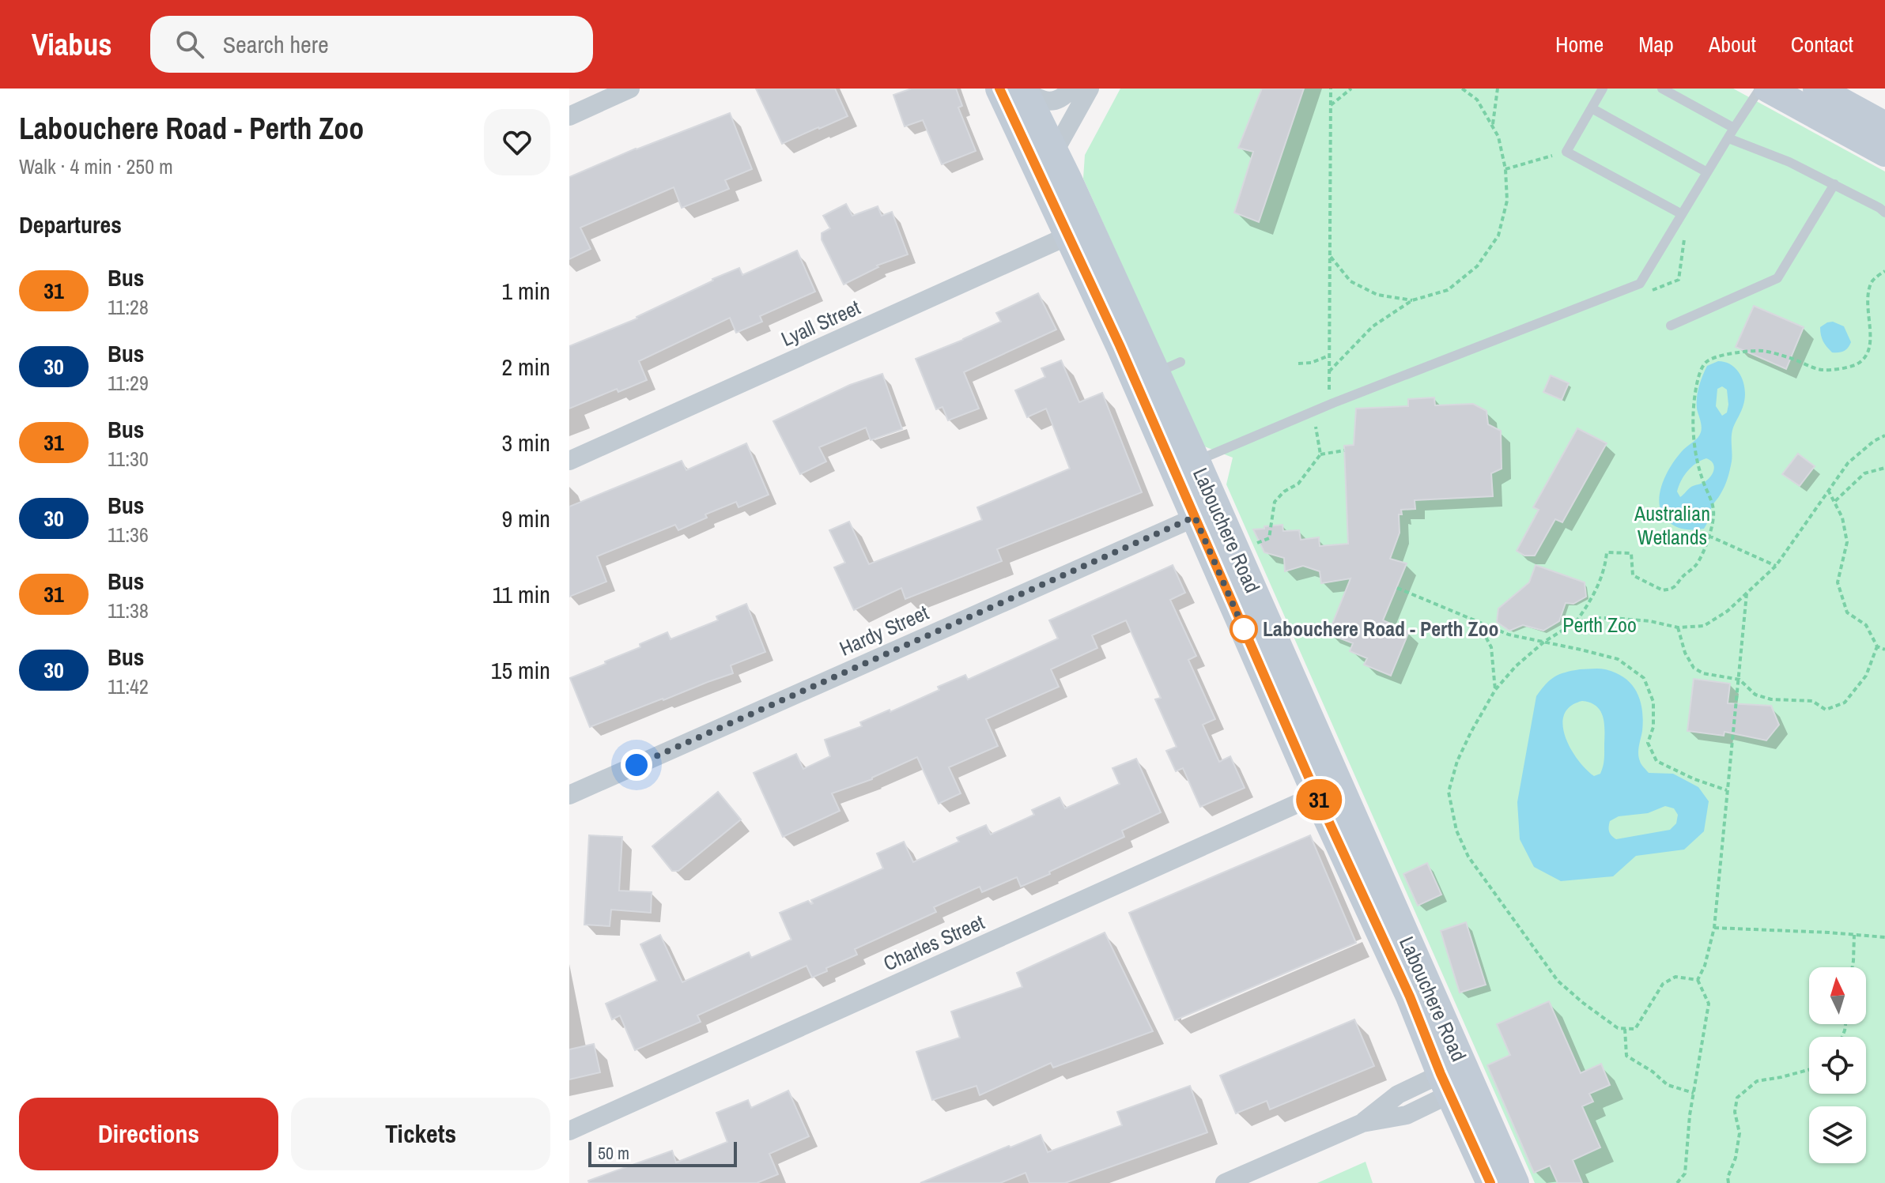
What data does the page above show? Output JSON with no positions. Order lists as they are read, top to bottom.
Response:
{
  "streets": {
    "main road": ["Labouchere Road"],
    "street": ["Lyall Street", "Hardy Street", "Charles Street"]
  },
  "crossings": [
    ["Lyall Street", "Labouchere Road"],
    ["Labouchere Road", "Hardy Street"],
    ["Labouchere Road", "Charles Street"]
  ],
  "parks": ["Australian Wetlands", "Perth Zoo"],
  "places": ["Labouchere Road - Perth Zoo"],
  "lines": ["bus line 31"],
  "scale_bar": "50 m",
  "north": "top",
  "page": {
    "header": "Viabus",
    "search": "Search here",
    "nav": [
      "Home",
      "Map",
      "About",
      "Contact"
    ],
    "heading": [
      ["Labouchere Road - Perth Zoo", "Walk · 4 min · 250 m"],
      "Departures"
    ],
    "on_map": "31",
    "list": [
      {
        "mark": "31",
        "name": "Bus",
        "note": "11:28",
        "value": "1 min"
      },
      {
        "mark": "30",
        "name": "Bus",
        "note": "11:29",
        "value": "2 min"
      },
      {
        "mark": "31",
        "name": "Bus",
        "note": "11:30",
        "value": "3 min"
      },
      {
        "mark": "30",
        "name": "Bus",
        "note": "11:36",
        "value": "9 min"
      },
      {
        "mark": "31",
        "name": "Bus",
        "note": "11:38",
        "value": "11 min"
      },
      {
        "mark": "30",
        "name": "Bus",
        "note": "11:42",
        "value": "15 min"
      }
    ],
    "buttons": ["Directions", "Tickets"],
    "scale": "50 m"
  }
}
